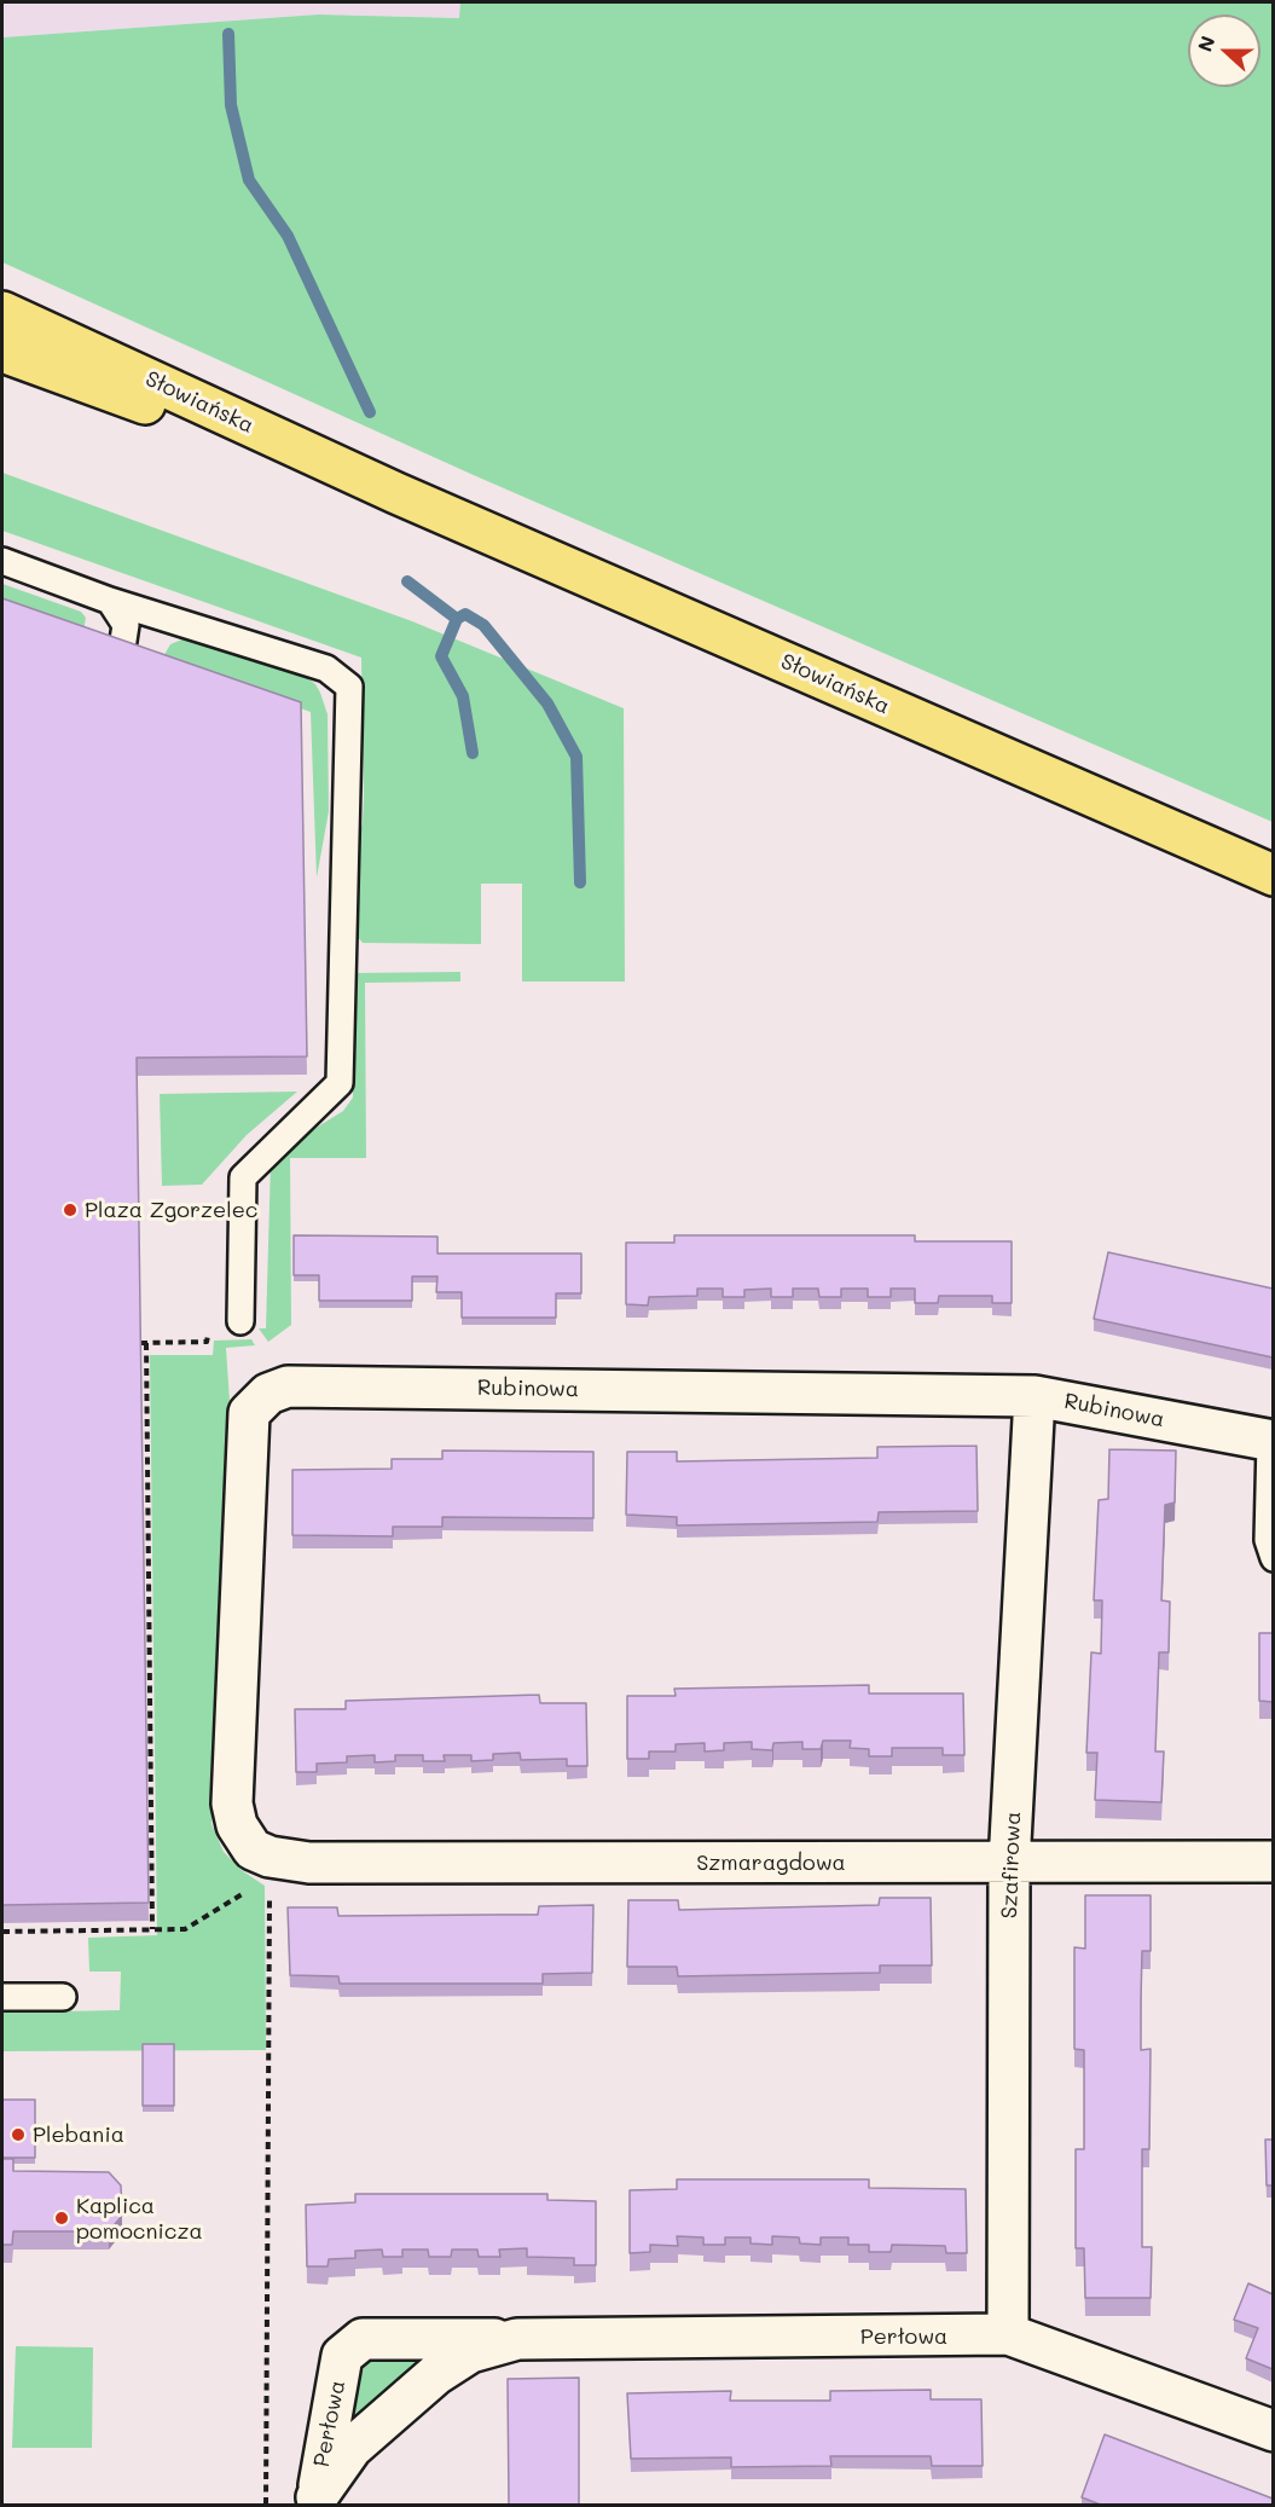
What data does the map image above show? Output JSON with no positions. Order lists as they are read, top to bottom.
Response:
{
  "streets": {
    "main road": ["Słowiańska"],
    "street": [
      "Rubinowa",
      "Szmaragdowa",
      "Szafirowa",
      "Perłowa"
    ]
  },
  "crossings": [
    ["Rubinowa", "Szmaragdowa"],
    ["Rubinowa", "Szafirowa"],
    ["Szmaragdowa", "Szafirowa"],
    ["Szafirowa", "Perłowa"]
  ],
  "places": ["Plaza Zgorzelec", "Plebania", "Kaplica pomocnicza"],
  "north": "left"
}
